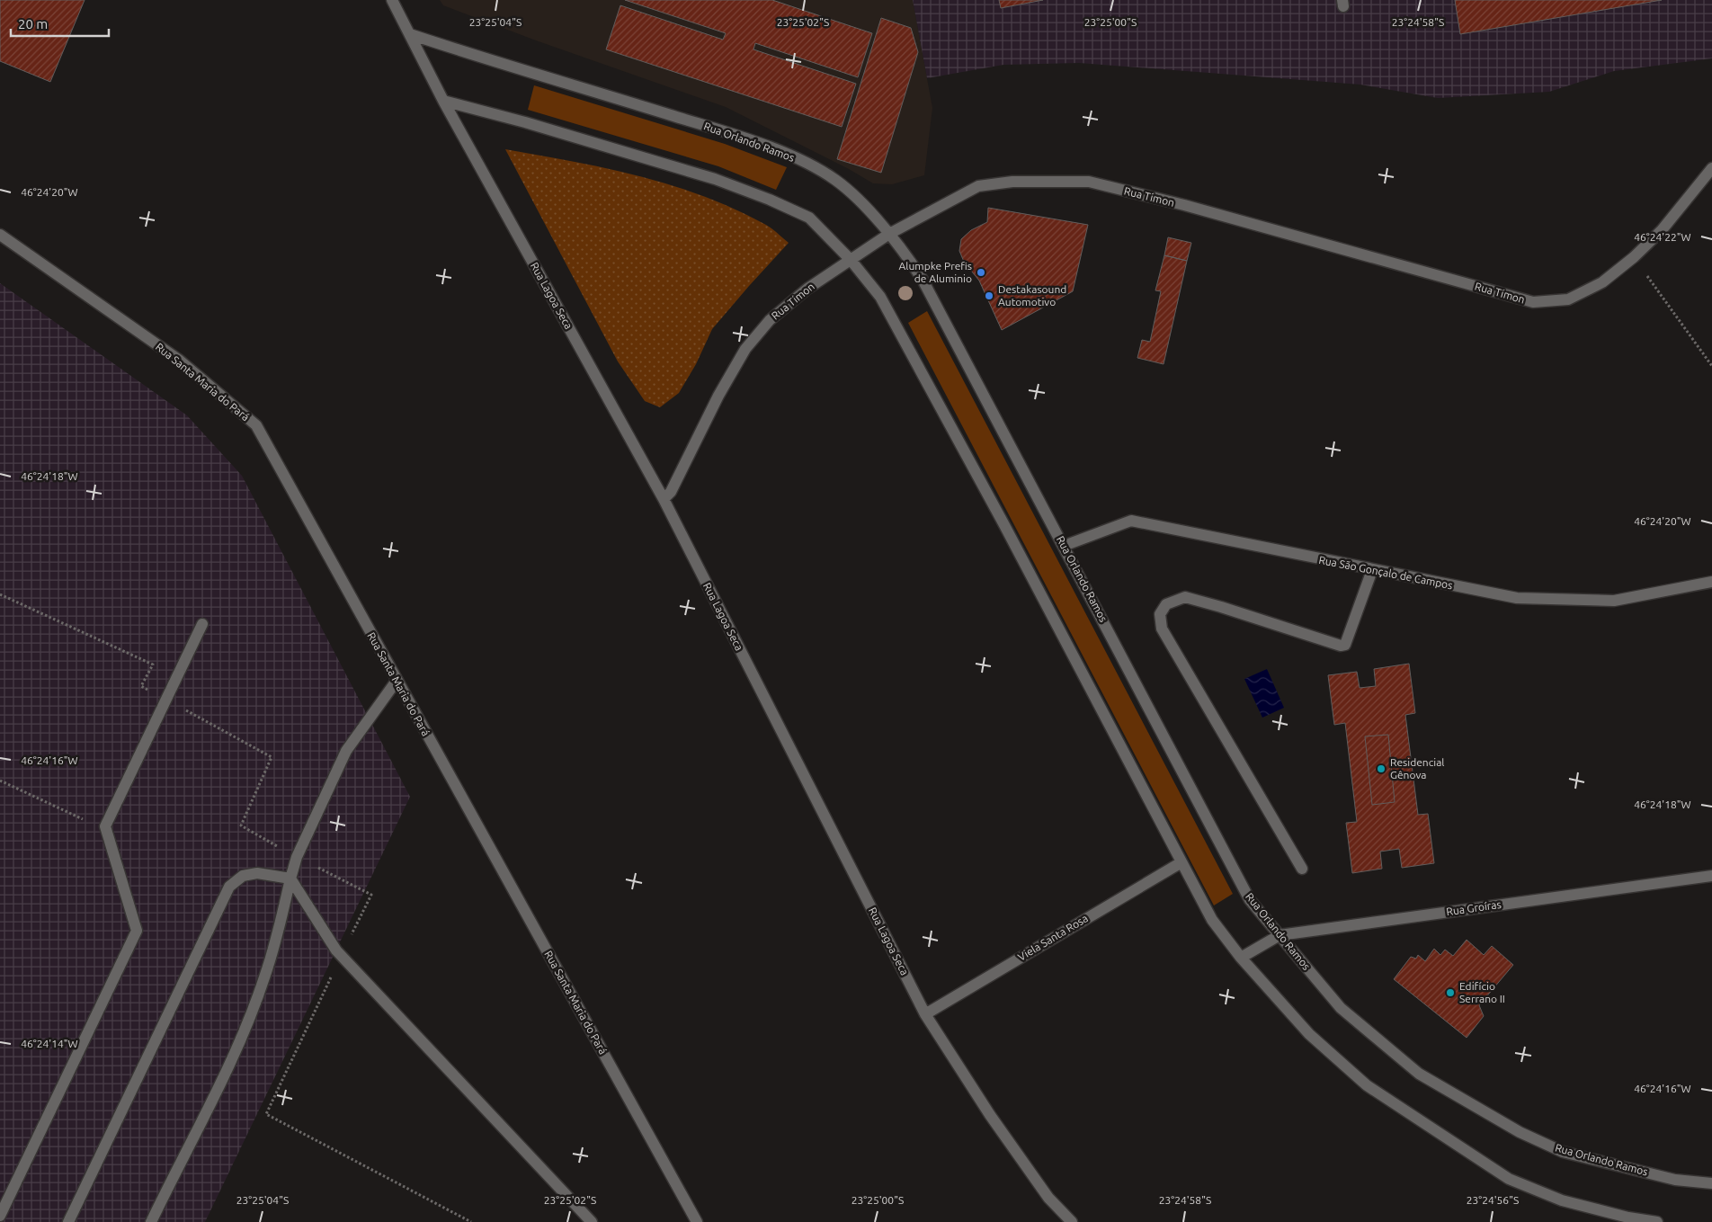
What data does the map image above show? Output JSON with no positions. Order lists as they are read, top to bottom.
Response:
{
  "streets": {
    "street": [
      "Rua Orlando Ramos",
      "Rua Timon",
      "Rua Lagoa Seca",
      "Rua Santa Maria do Pará",
      "Rua São Gonçalo de Campos",
      "Rua Groíras",
      "Viela Santa Rosa"
    ]
  },
  "crossings": [
    ["Rua Orlando Ramos", "Rua Timon"],
    ["Rua Orlando Ramos", "Rua Lagoa Seca"],
    ["Rua Orlando Ramos", "Rua São Gonçalo de Campos"],
    ["Rua Orlando Ramos", "Rua Groíras"],
    ["Rua Timon", "Rua Lagoa Seca"],
    ["Rua Lagoa Seca", "Viela Santa Rosa"]
  ],
  "places": [
    "Alumpke Prefis de Aluminio",
    "Destakasound Automotivo",
    "Residencial Gênova",
    "Edifício Serrano II"
  ],
  "scale_bar": "20 m",
  "coordinates": [
    "23°25'04\"S",
    "23°25'02\"S",
    "23°25'00\"S",
    "23°24'58\"S",
    "46°24'20\"W",
    "46°24'22\"W",
    "46°24'18\"W",
    "46°24'16\"W",
    "46°24'14\"W",
    "23°24'56\"S"
  ]
}
